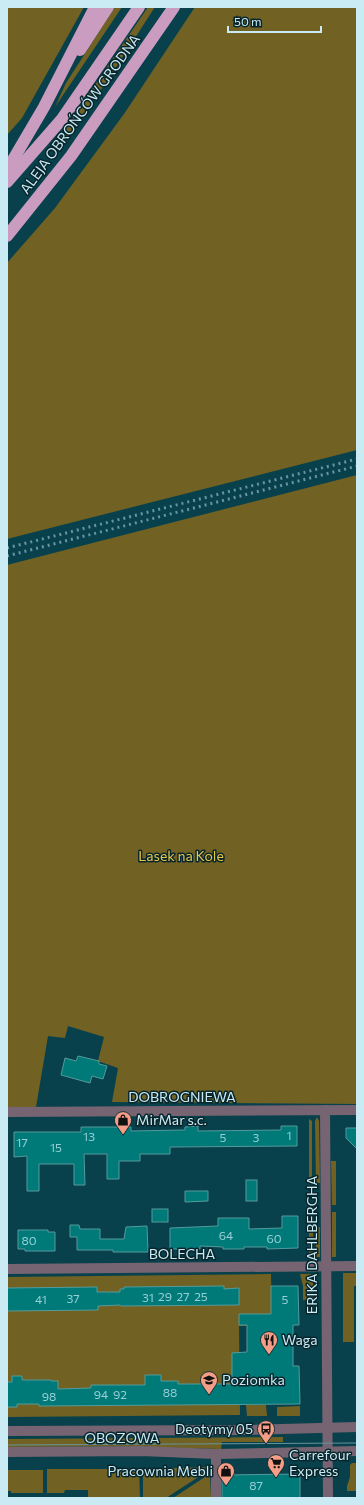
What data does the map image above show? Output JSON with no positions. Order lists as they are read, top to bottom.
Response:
{
  "streets": {
    "highway": ["ALEJA OBROŃCÓW GRODNA"],
    "street": [
      "DOBROGNIEWA",
      "ERIKA DAHLBERGHA",
      "BOLECHA",
      "OBOZOWA"
    ]
  },
  "crossings": [
    ["DOBROGNIEWA", "ERIKA DAHLBERGHA"],
    ["ERIKA DAHLBERGHA", "BOLECHA"],
    ["ERIKA DAHLBERGHA", "OBOZOWA"]
  ],
  "parks": ["Lasek na Kole"],
  "places": {
    "shop": ["MirMar s.c.", "Pracownia Mebli"],
    "restaurant": ["Waga"],
    "school or university": ["Poziomka"],
    "bus stop": ["Deotymy 05"],
    "supermarket": ["Carrefour Express"]
  },
  "house_numbers": [
    "1",
    "13",
    "5",
    "3",
    "17",
    "15",
    "64",
    "60",
    "80",
    "29",
    "27",
    "25",
    "31",
    "37",
    "41",
    "5",
    "88",
    "94",
    "92",
    "98",
    "87"
  ],
  "scale_bar": "50 m"
}
